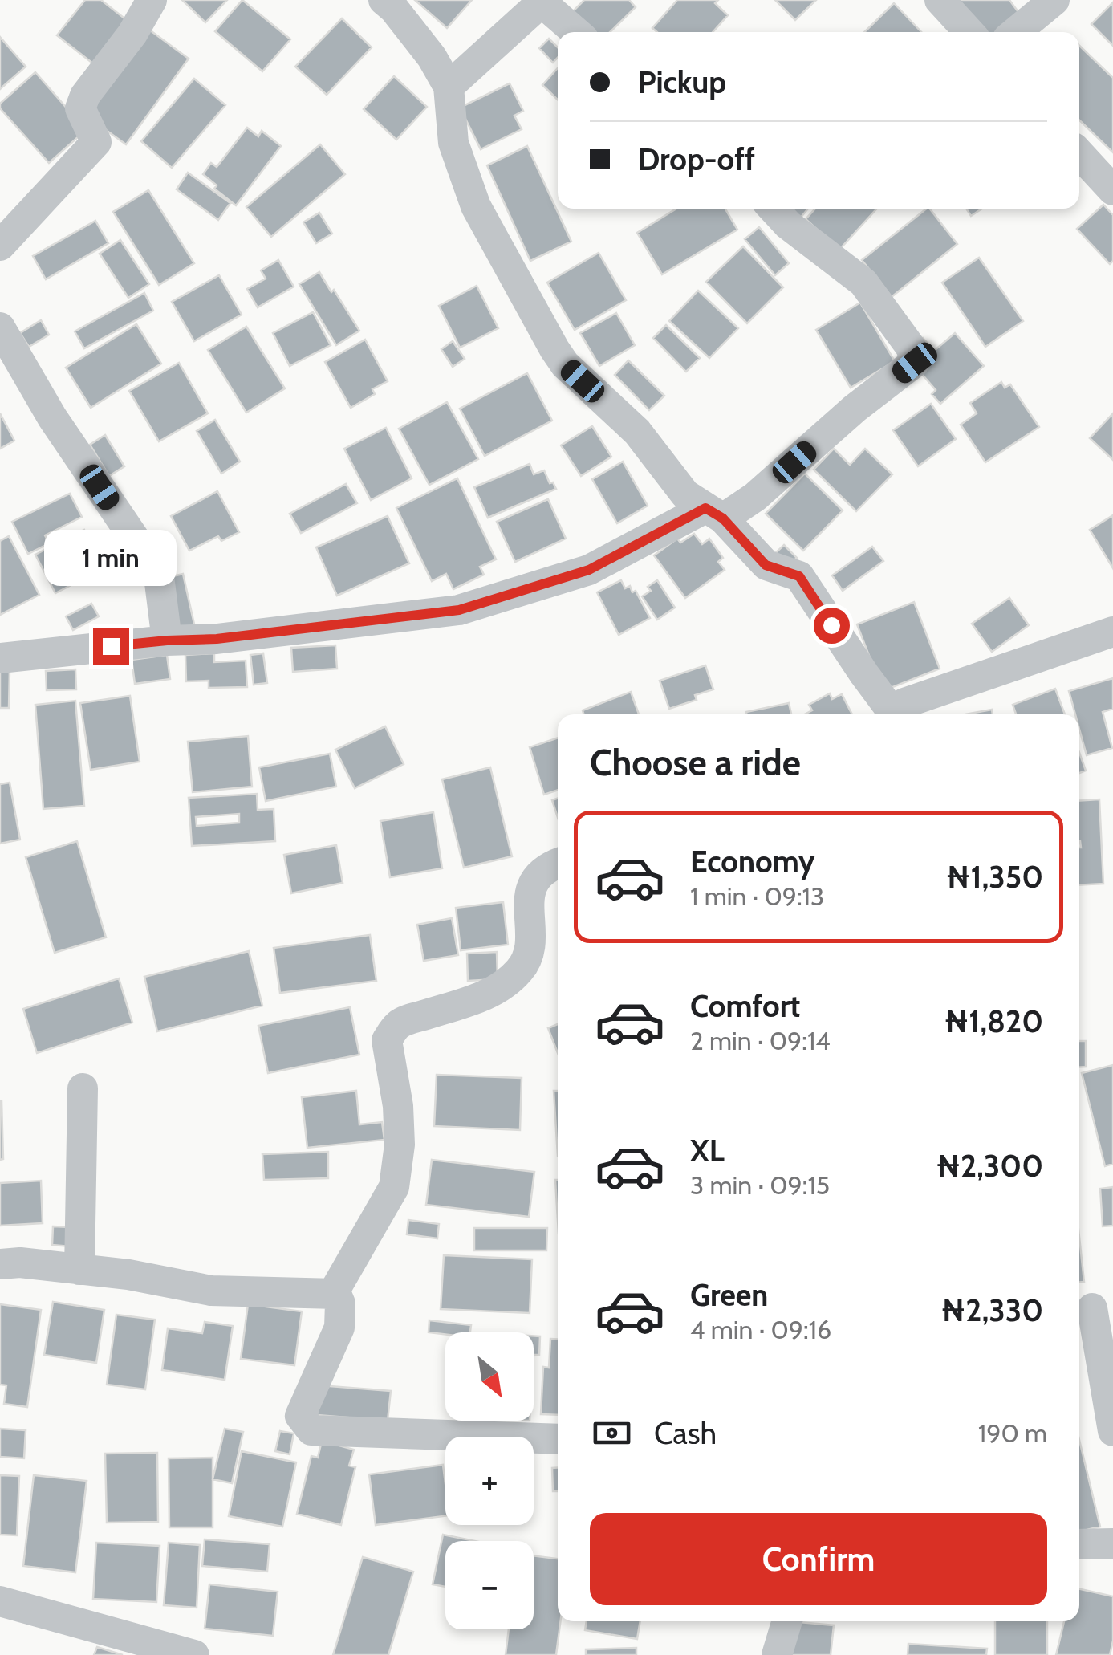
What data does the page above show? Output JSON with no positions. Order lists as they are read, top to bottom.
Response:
{
  "north": "bottom right",
  "page": {
    "banner": ["Pickup", "Drop-off"],
    "bubble": "1 min",
    "heading": "Choose a ride",
    "list": [
      {
        "name": "Economy",
        "note": "1 min · 09:13",
        "value": "₦1,350"
      },
      {
        "name": "Comfort",
        "note": "2 min · 09:14",
        "value": "₦1,820"
      },
      {
        "name": "XL",
        "note": "3 min · 09:15",
        "value": "₦2,300"
      },
      {
        "name": "Green",
        "note": "4 min · 09:16",
        "value": "₦2,330"
      }
    ],
    "map_buttons": ["+", "−"],
    "pay": ["Cash", "190 m"],
    "buttons": "Confirm"
  }
}
